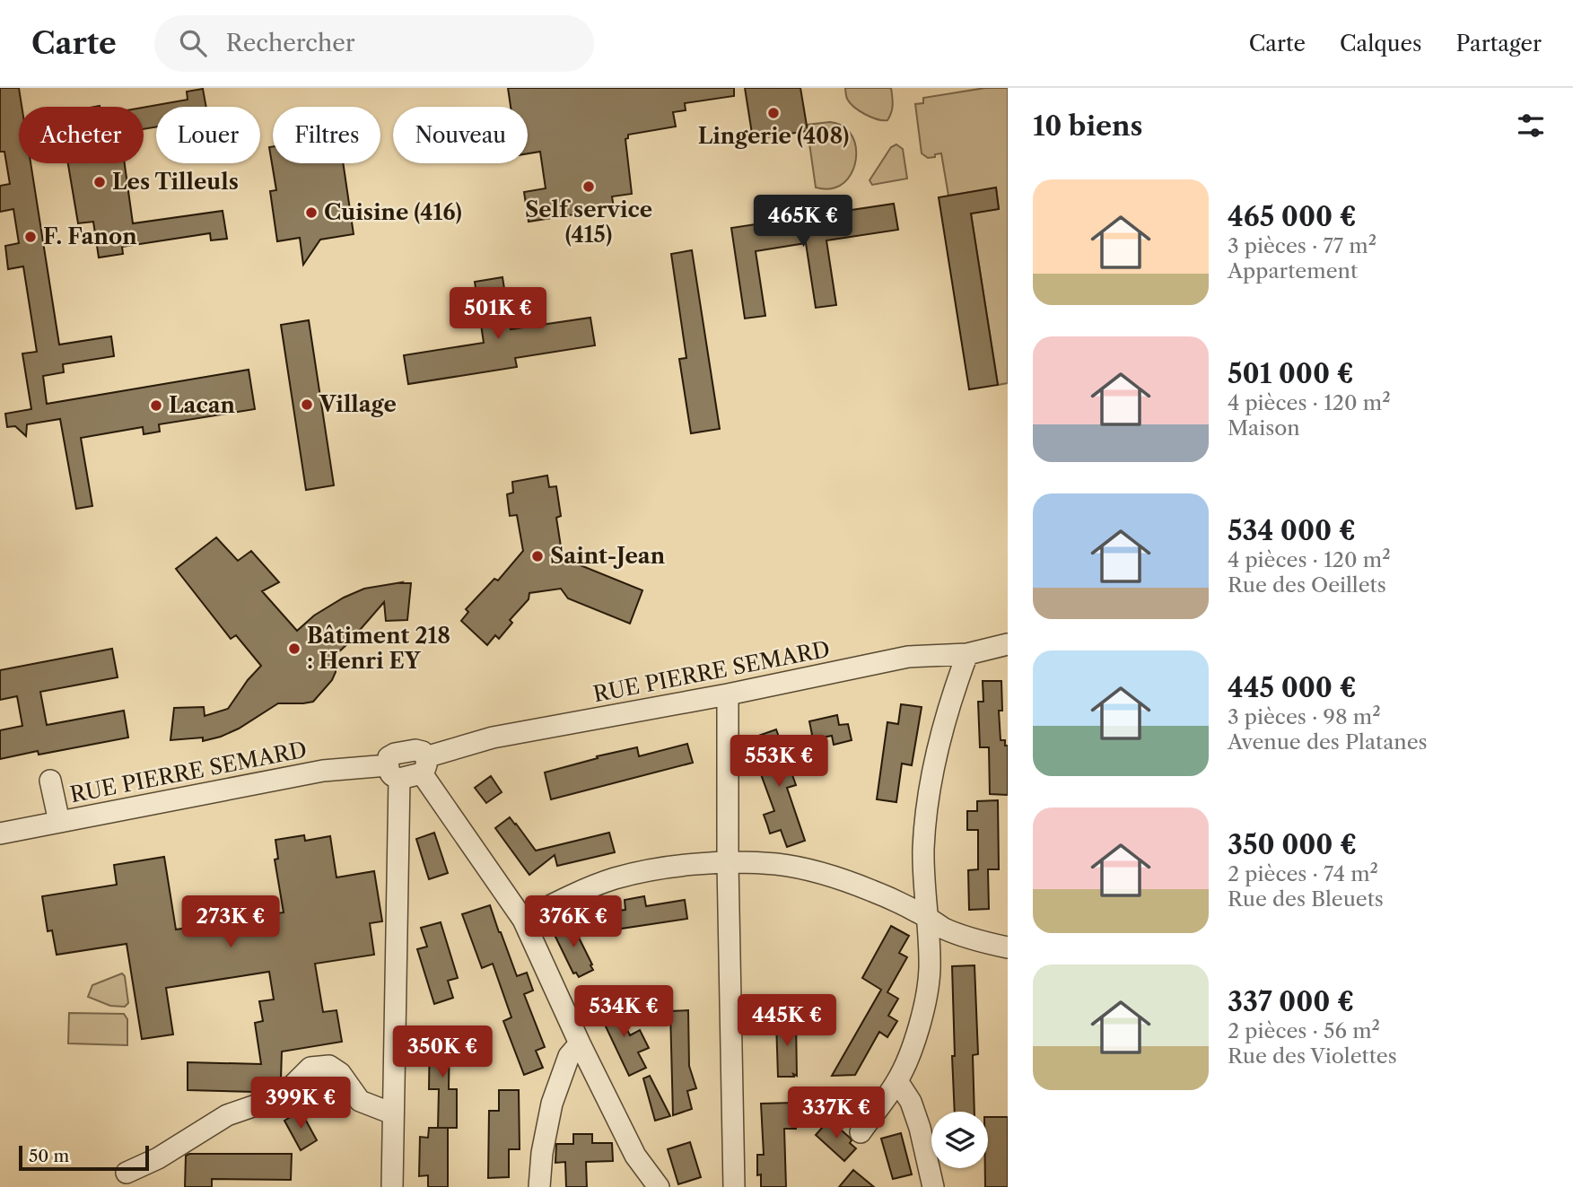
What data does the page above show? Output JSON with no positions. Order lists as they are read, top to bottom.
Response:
{
  "streets": {
    "street": ["RUE PIERRE SEMARD"]
  },
  "places": [
    "Lingerie (408)",
    "Les Tilleuls",
    "Self service (415)",
    "Cuisine (416)",
    "F. Fanon",
    "Village",
    "Lacan",
    "Saint-Jean",
    "Bâtiment 218 : Henri EY"
  ],
  "scale_bar": "50 m",
  "page": {
    "header": "Carte",
    "search": "Rechercher",
    "nav": ["Carte", "Calques", "Partager"],
    "heading": "10 biens",
    "chip": [
      "Acheter",
      "Louer",
      "Filtres",
      "Nouveau"
    ],
    "list": [
      {
        "name": "465 000 €",
        "note": "3 pièces · 77 m² · Appartement"
      },
      {
        "name": "501 000 €",
        "note": "4 pièces · 120 m² · Maison"
      },
      {
        "name": "534 000 €",
        "note": "4 pièces · 120 m² · Rue des Oeillets"
      },
      {
        "name": "445 000 €",
        "note": "3 pièces · 98 m² · Avenue des Platanes"
      },
      {
        "name": "350 000 €",
        "note": "2 pièces · 74 m² · Rue des Bleuets"
      },
      {
        "name": "337 000 €",
        "note": "2 pièces · 56 m² · Rue des Violettes"
      }
    ],
    "price": [
      "465K €",
      "501K €",
      "553K €",
      "273K €",
      "376K €",
      "534K €",
      "445K €",
      "350K €",
      "399K €",
      "337K €"
    ],
    "scale": "50 m"
  }
}
